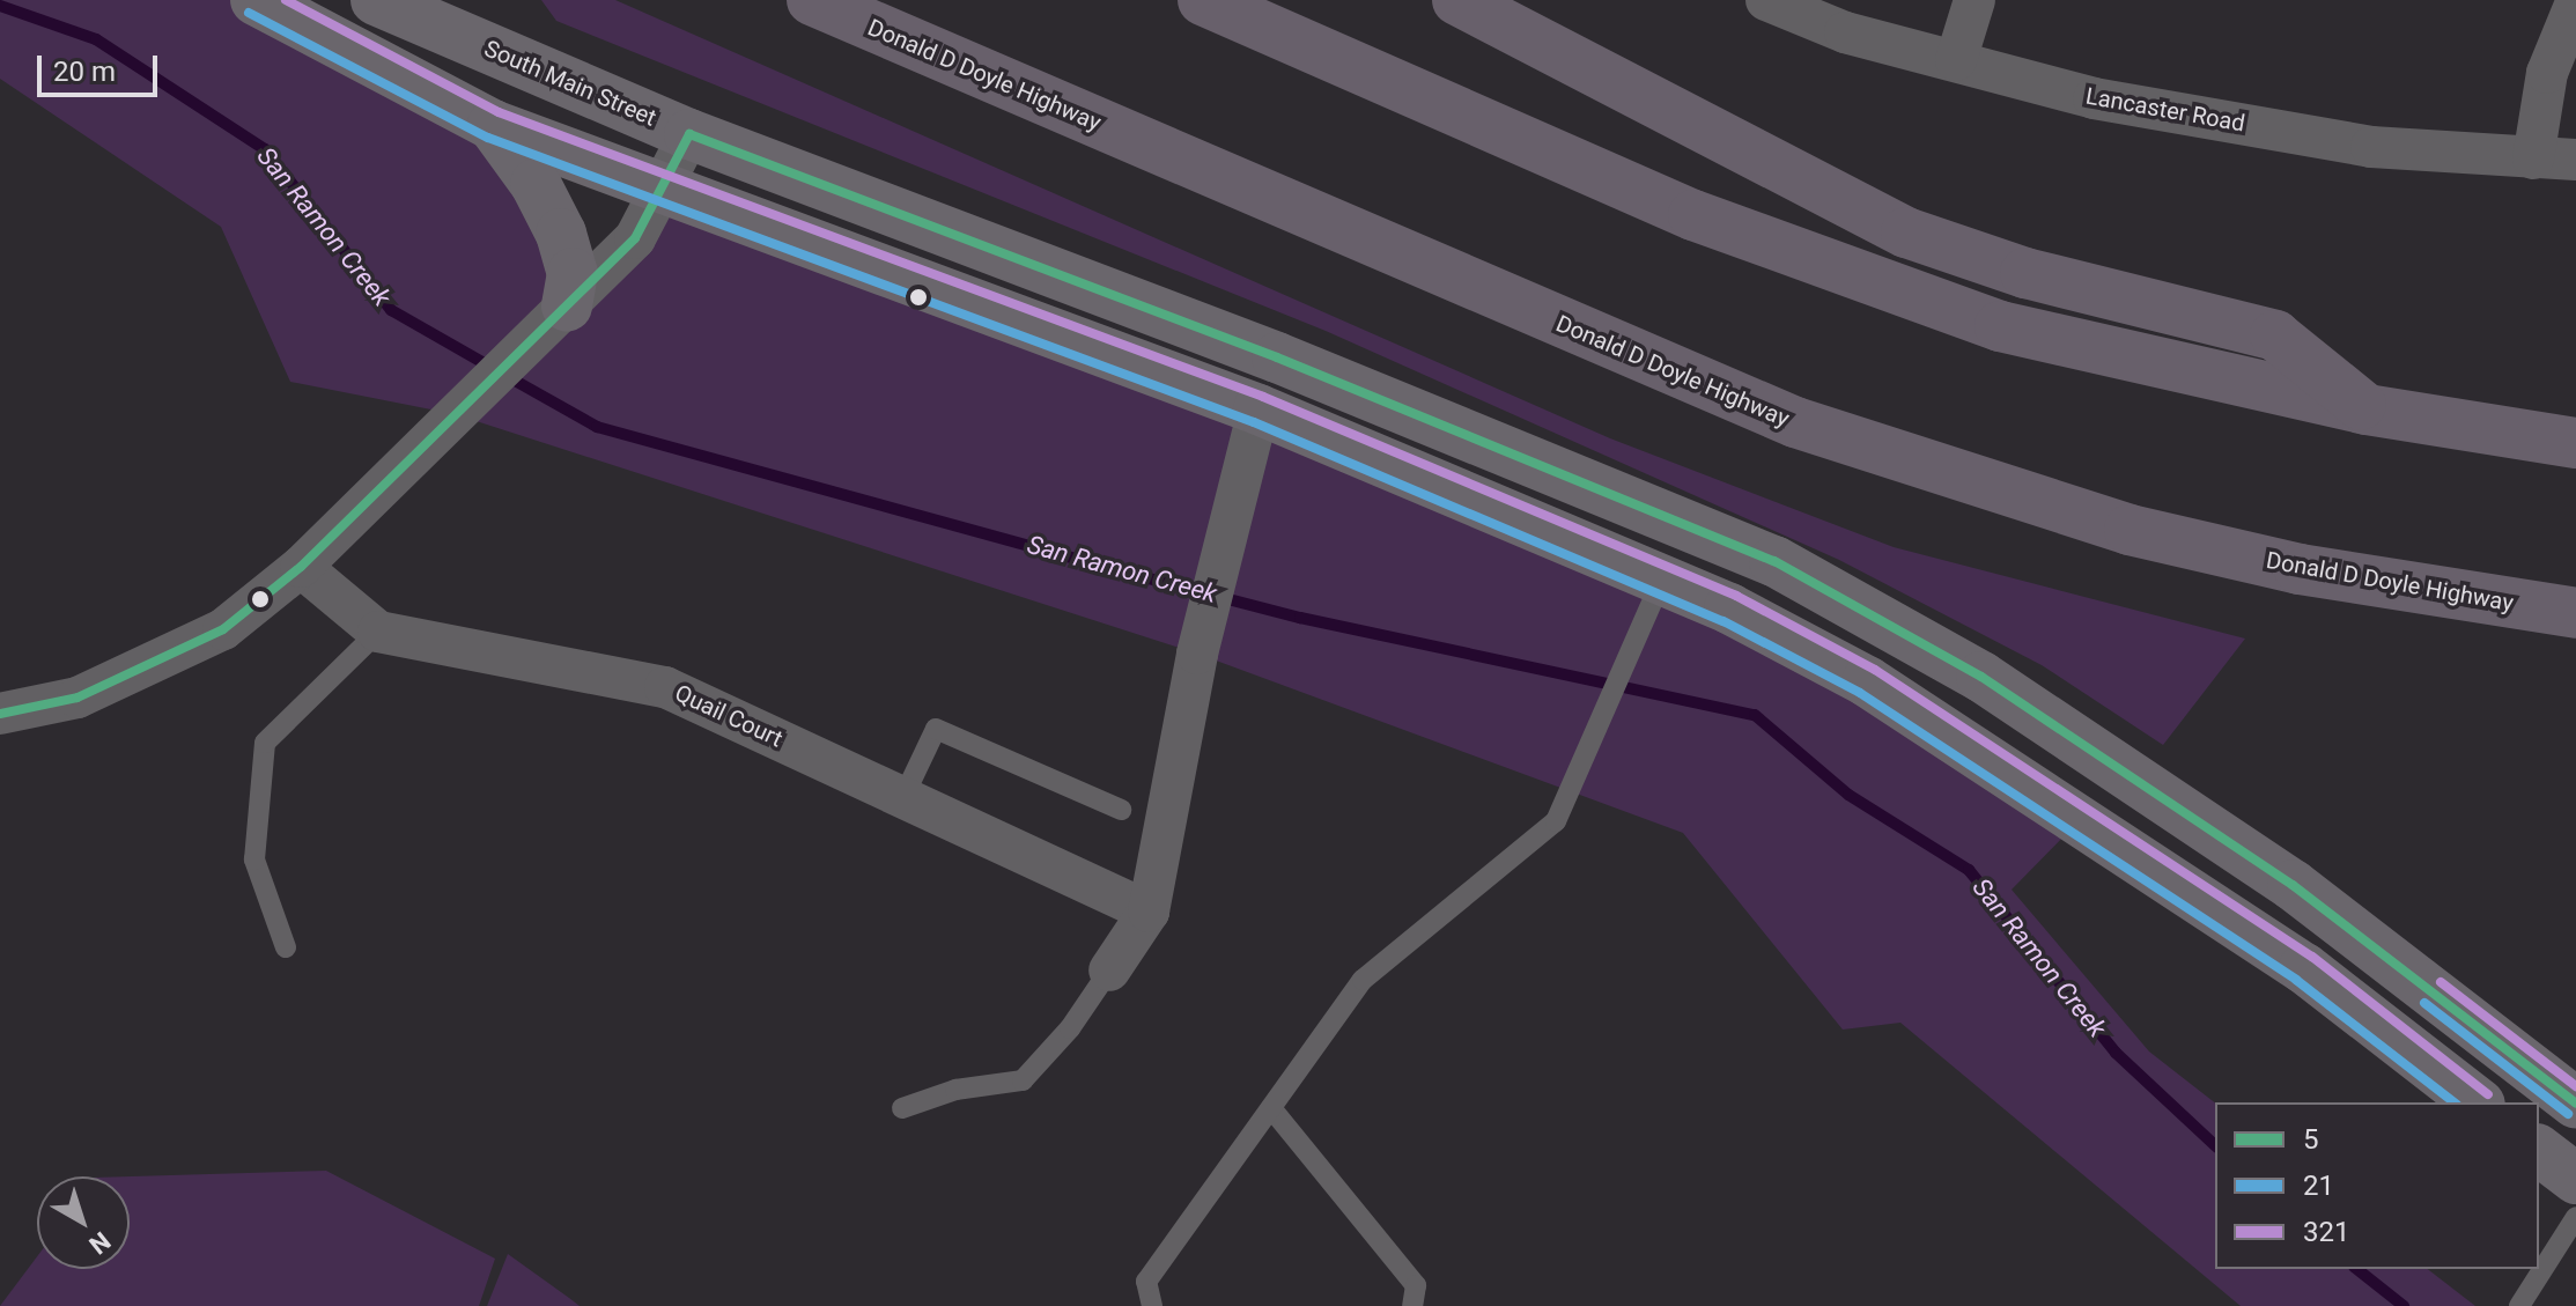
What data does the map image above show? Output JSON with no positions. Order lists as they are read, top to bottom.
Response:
{
  "streets": {
    "highway": ["Donald D Doyle Highway"],
    "main road": ["South Main Street"],
    "street": ["Lancaster Road", "Quail Court"]
  },
  "water": ["San Ramon Creek"],
  "lines": ["transit line 321", "transit line 21", "transit line 5"],
  "legend": ["5", "21", "321"],
  "scale_bar": "20 m",
  "north": "bottom right"
}
